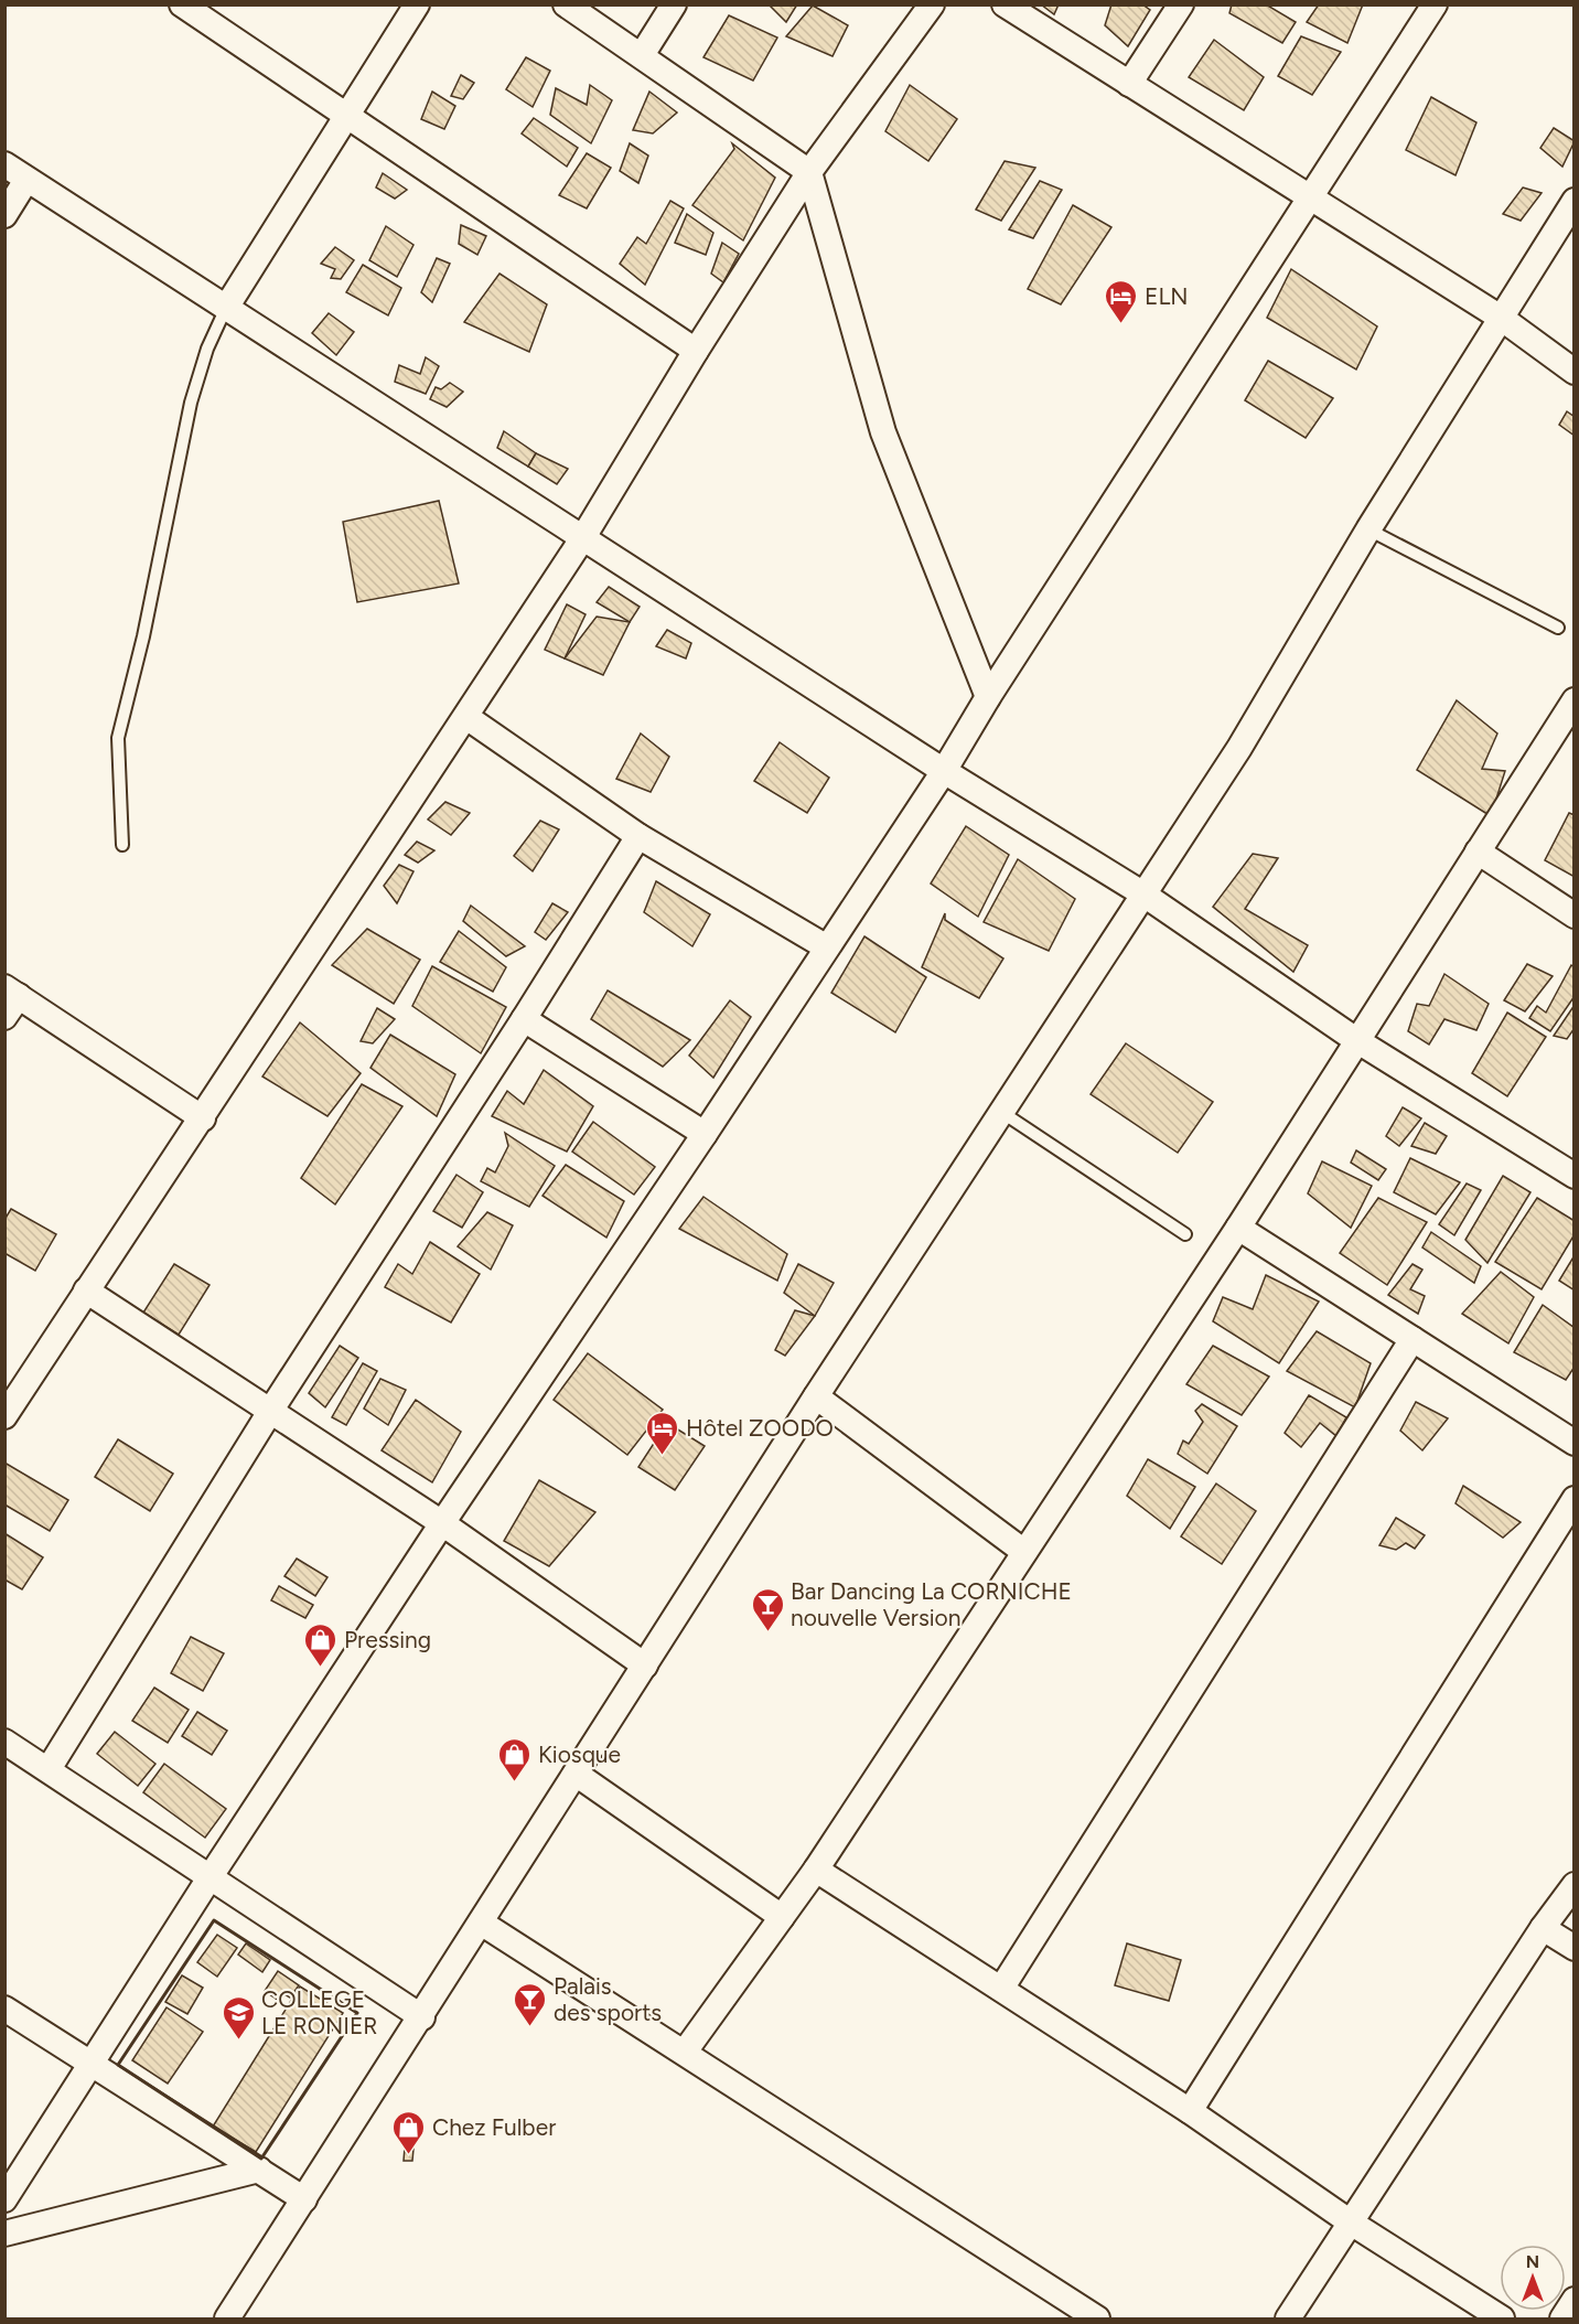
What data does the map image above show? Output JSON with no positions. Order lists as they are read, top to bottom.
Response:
{
  "places": {
    "hotel": ["ELN", "Hôtel ZOODO"],
    "bar": ["Bar Dancing La CORNICHE nouvelle Version", "Palais des sports"],
    "shop": ["Pressing", "Kiosque", "Chez Fulber"],
    "school or university": ["COLLEGE LE RONIER"]
  },
  "north": "top"
}
